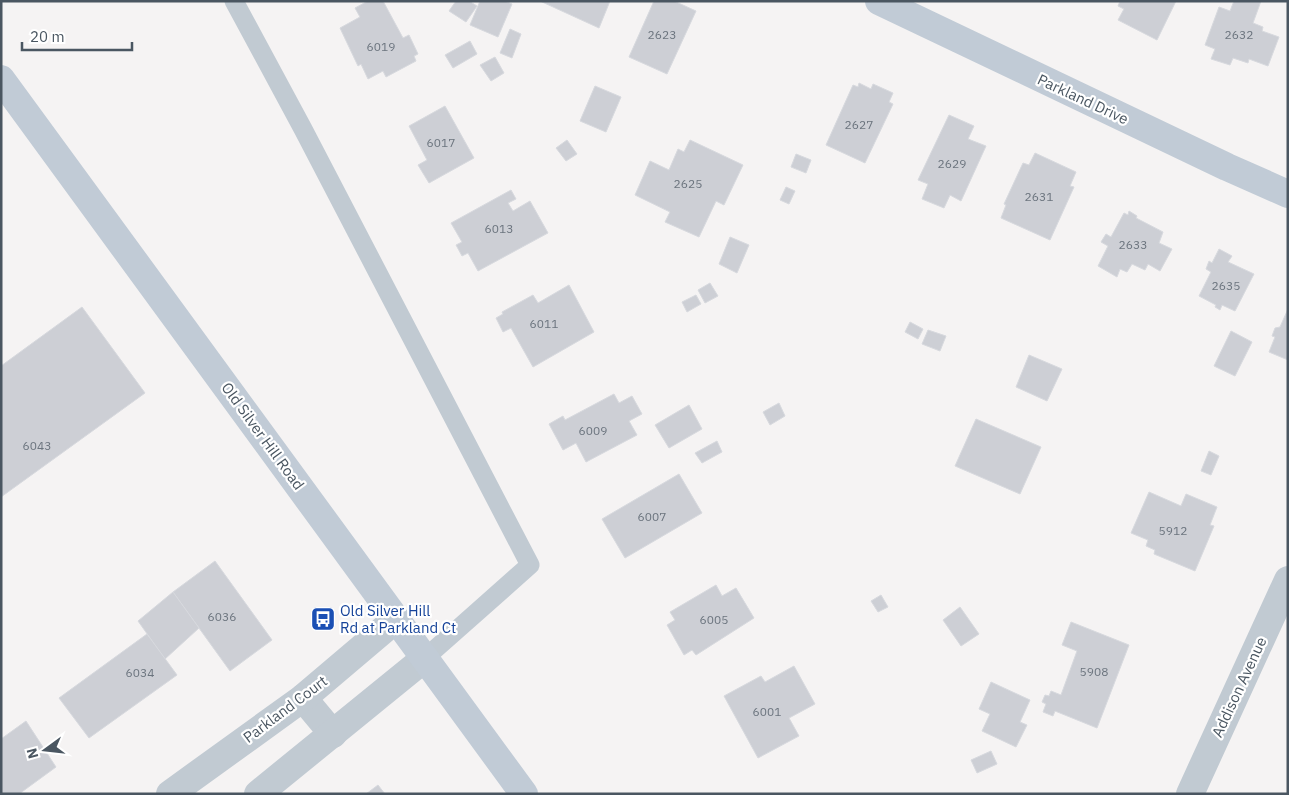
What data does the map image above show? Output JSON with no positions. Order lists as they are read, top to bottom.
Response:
{
  "streets": {
    "street": [
      "Parkland Drive",
      "Old Silver Hill Road",
      "Addison Avenue",
      "Parkland Court"
    ]
  },
  "crossings": [
    ["Old Silver Hill Road", "Parkland Court"]
  ],
  "places": {
    "bus stop": ["Old Silver Hill Rd at Parkland Ct"]
  },
  "house_numbers": [
    "2623",
    "2632",
    "6019",
    "2627",
    "6017",
    "2629",
    "2625",
    "2631",
    "6013",
    "2633",
    "2635",
    "6011",
    "6009",
    "6043",
    "6007",
    "5912",
    "6036",
    "6005",
    "5908",
    "6034",
    "6001"
  ],
  "scale_bar": "20 m",
  "north": "left"
}
